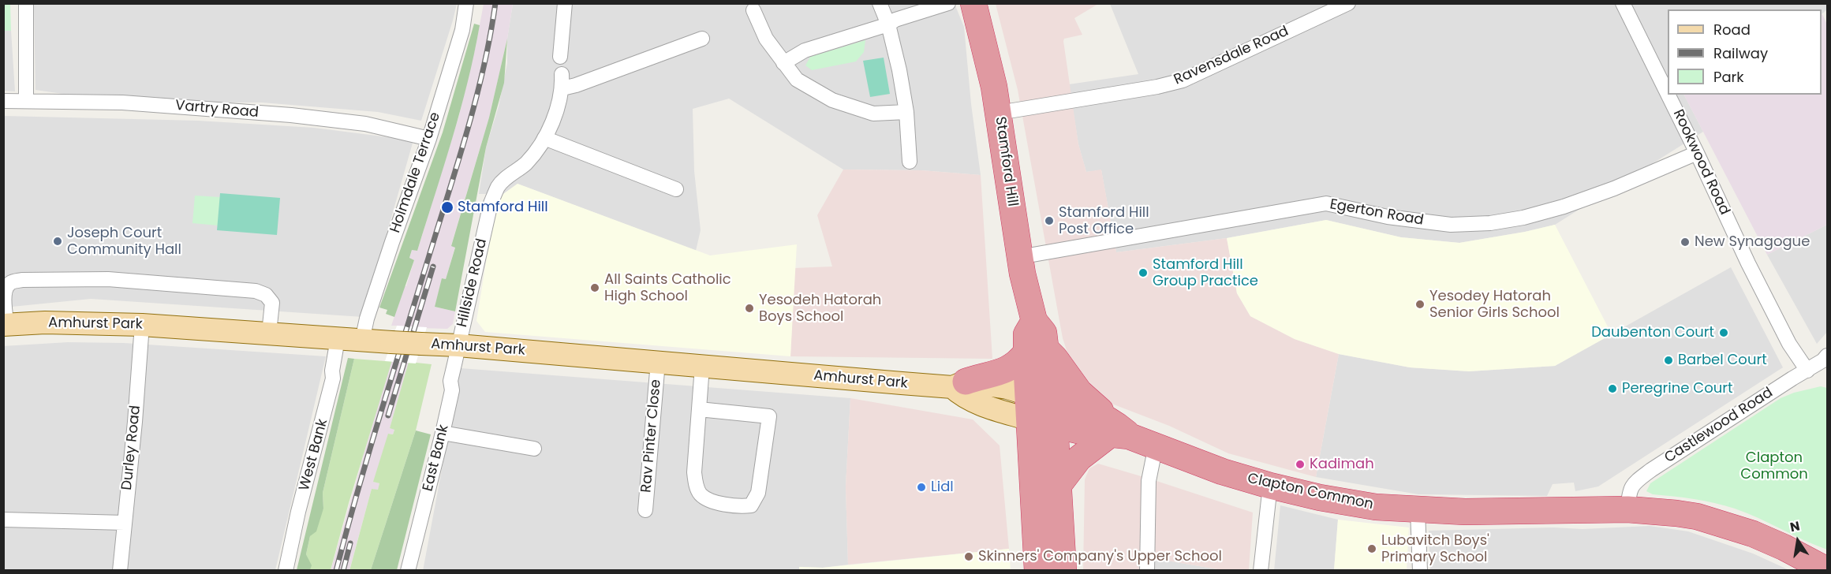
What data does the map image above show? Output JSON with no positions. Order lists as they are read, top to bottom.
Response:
{
  "streets": {
    "highway": ["Stamford Hill", "Clapton Common"],
    "main road": ["Amhurst Park"],
    "street": [
      "Ravensdale Road",
      "Vartry Road",
      "Rookwood Road",
      "Holmdale Terrace",
      "Egerton Road",
      "Hillside Road",
      "Castlewood Road",
      "Rav Pinter Close",
      "Durley Road",
      "West Bank",
      "East Bank"
    ]
  },
  "crossings": [
    ["Ravensdale Road", "Stamford Hill"],
    ["Vartry Road", "Holmdale Terrace"],
    ["Stamford Hill", "Egerton Road"],
    ["Stamford Hill", "Amhurst Park"],
    ["Stamford Hill", "Clapton Common"],
    ["Rookwood Road", "Egerton Road"],
    ["Rookwood Road", "Castlewood Road"],
    ["Holmdale Terrace", "Amhurst Park"],
    ["Hillside Road", "Amhurst Park"],
    ["Hillside Road", "East Bank"],
    ["Amhurst Park", "Rav Pinter Close"],
    ["Amhurst Park", "Durley Road"],
    ["Amhurst Park", "West Bank"],
    ["Amhurst Park", "East Bank"],
    ["Amhurst Park", "Clapton Common"],
    ["Castlewood Road", "Clapton Common"]
  ],
  "parks": ["Clapton Common"],
  "places": [
    "Stamford Hill",
    "Stamford Hill Post Office",
    "Joseph Court Community Hall",
    "New Synagogue",
    "Stamford Hill Group Practice",
    "All Saints Catholic High School",
    "Yesodey Hatorah Senior Girls School",
    "Yesodeh Hatorah Boys School",
    "Daubenton Court",
    "Barbel Court",
    "Peregrine Court",
    "Kadimah",
    "Lidl",
    "Lubavitch Boys' Primary School",
    "Skinners' Company's Upper School"
  ],
  "legend": ["Road", "Railway", "Park"],
  "north": "top"
}
